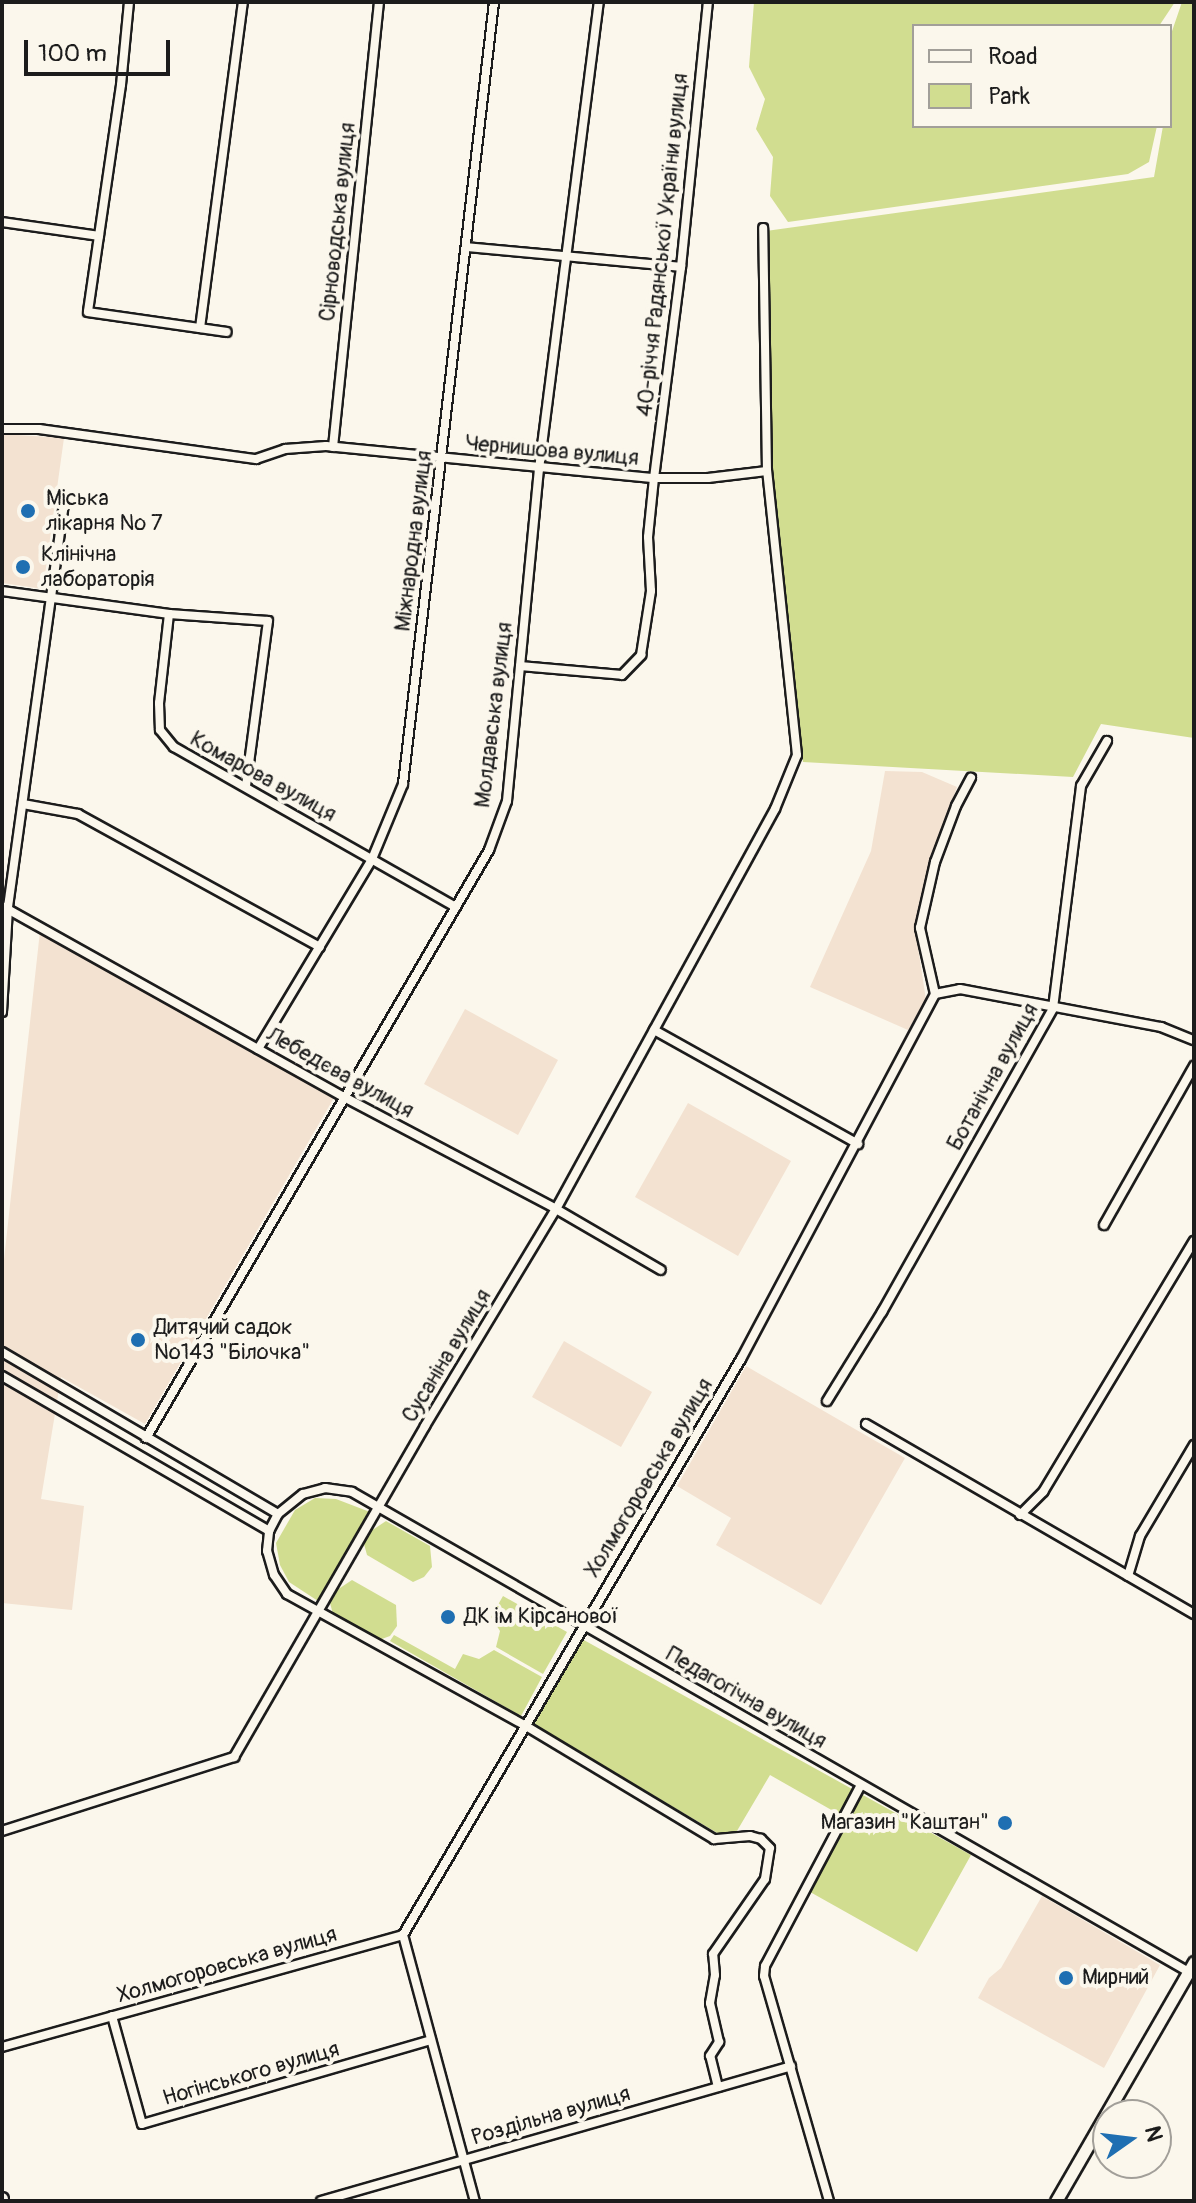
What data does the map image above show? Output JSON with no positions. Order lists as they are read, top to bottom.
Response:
{
  "streets": {
    "street": [
      "Сірноводська вулиця",
      "40-річчя Радянської України вулиця",
      "Чернишова вулиця",
      "Міжнародна вулиця",
      "Молдавська вулиця",
      "Комарова вулиця",
      "Лебедєва вулиця",
      "Ботанічна вулиця",
      "Сусаніна вулиця",
      "Холмогоровська вулиця",
      "Педагогічна вулиця",
      "Ногінського вулиця",
      "Роздільна вулиця"
    ]
  },
  "crossings": [
    ["Сірноводська вулиця", "Чернишова вулиця"],
    ["40-річчя Радянської України вулиця", "Чернишова вулиця"],
    ["40-річчя Радянської України вулиця", "Молдавська вулиця"],
    ["Чернишова вулиця", "Міжнародна вулиця"],
    ["Чернишова вулиця", "Молдавська вулиця"],
    ["Чернишова вулиця", "Сусаніна вулиця"],
    ["Міжнародна вулиця", "Комарова вулиця"],
    ["Міжнародна вулиця", "Лебедєва вулиця"],
    ["Молдавська вулиця", "Комарова вулиця"],
    ["Молдавська вулиця", "Лебедєва вулиця"],
    ["Лебедєва вулиця", "Сусаніна вулиця"],
    ["Сусаніна вулиця", "Педагогічна вулиця"],
    ["Холмогоровська вулиця", "Педагогічна вулиця"],
    ["Холмогоровська вулиця", "Ногінського вулиця"]
  ],
  "places": [
    "Міська лікарня № 7",
    "Клінічна лабораторія",
    "Дитячий садок №143 \"Білочка\"",
    "ДК ім Кірсанової",
    "Магазин \"Каштан\"",
    "Мирний"
  ],
  "legend": ["Road", "Park"],
  "scale_bar": "100 m",
  "north": "right"
}
